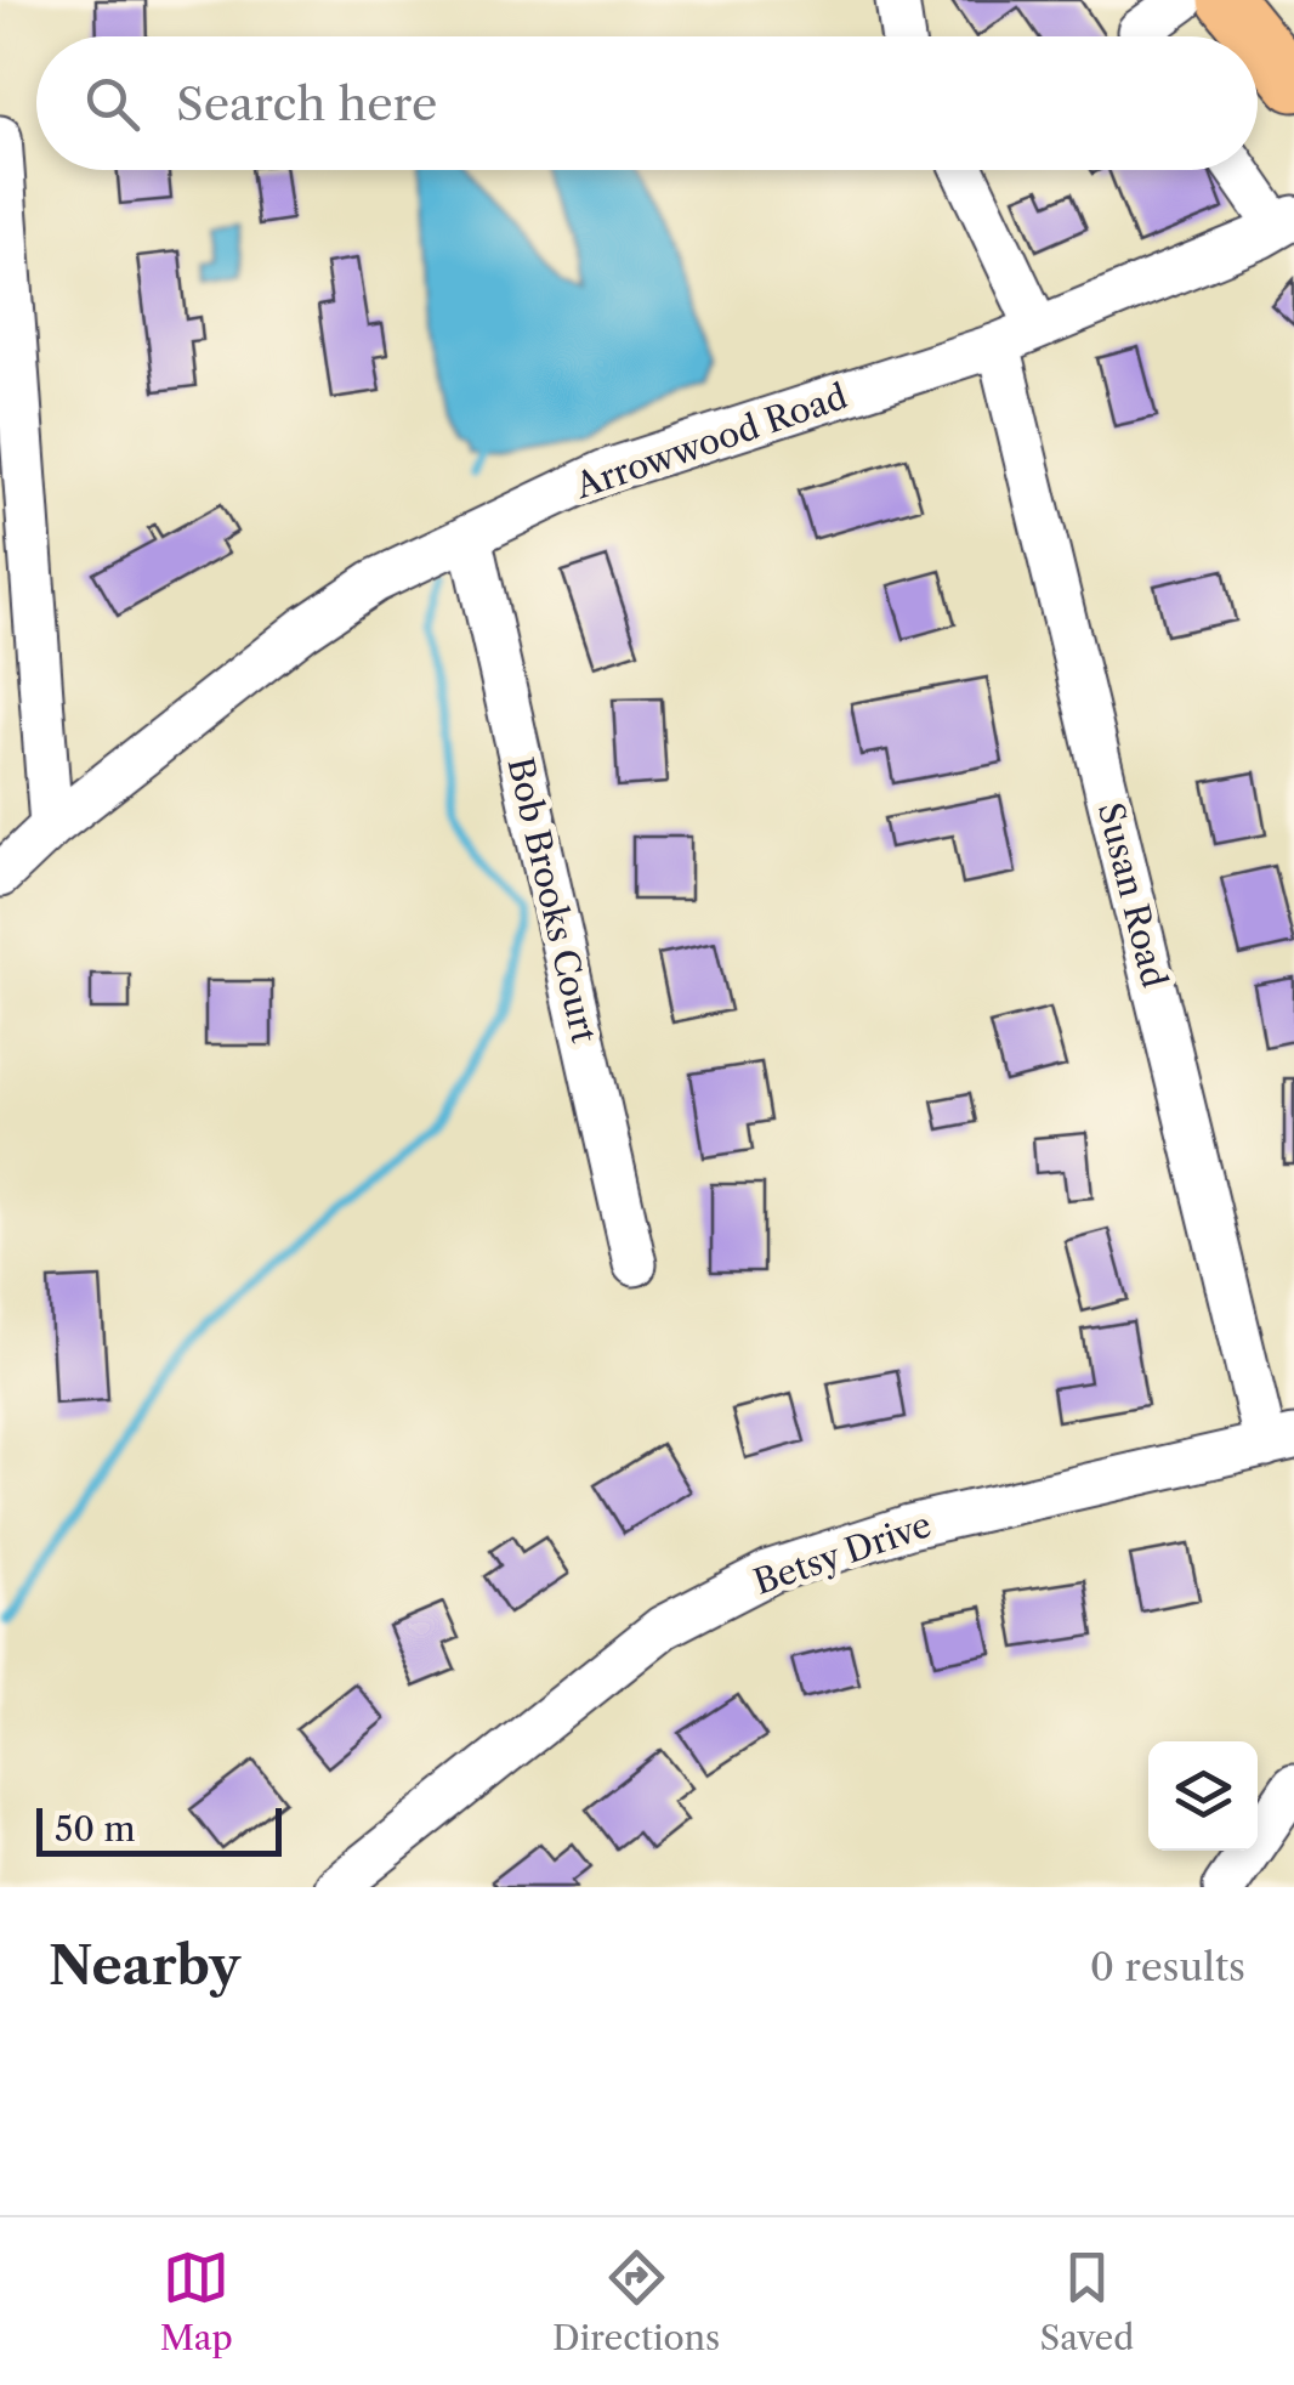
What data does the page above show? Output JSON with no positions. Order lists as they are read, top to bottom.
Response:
{
  "streets": {
    "street": [
      "Arrowwood Road",
      "Susan Road",
      "Bob Brooks Court",
      "Betsy Drive"
    ]
  },
  "crossings": [
    ["Arrowwood Road", "Susan Road"],
    ["Arrowwood Road", "Bob Brooks Court"],
    ["Susan Road", "Betsy Drive"]
  ],
  "scale_bar": "50 m",
  "page": {
    "search": "Search here",
    "scale": "50 m",
    "heading": ["Nearby", "0 results"],
    "nav": ["Map", "Directions", "Saved"]
  }
}
